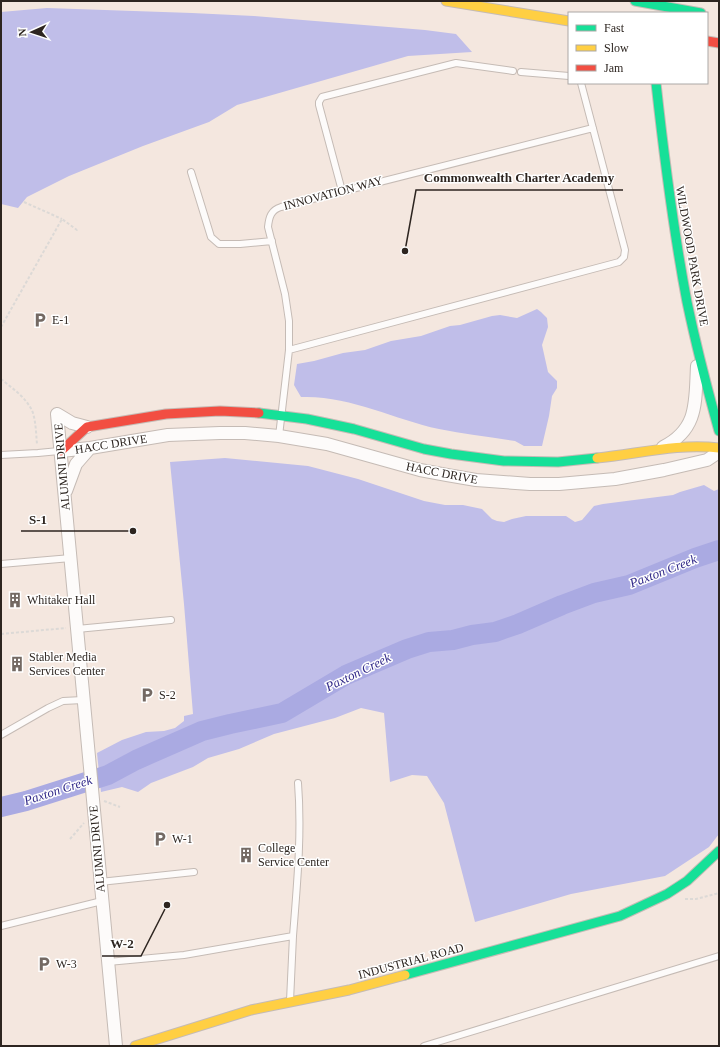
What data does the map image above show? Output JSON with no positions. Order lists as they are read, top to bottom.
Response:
{
  "streets": {
    "main road": ["WILDWOOD PARK DRIVE", "HACC DRIVE", "INDUSTRIAL ROAD"],
    "street": ["ALUMNI DRIVE"],
    "lane": ["INNOVATION WAY"]
  },
  "crossings": [
    ["INNOVATION WAY", "HACC DRIVE"],
    ["WILDWOOD PARK DRIVE", "HACC DRIVE"],
    ["HACC DRIVE", "ALUMNI DRIVE"]
  ],
  "water": ["Paxton Creek"],
  "places": {
    "other": ["Commonwealth Charter Academy", "S-1", "W-2"],
    "parking": [
      "E-1",
      "S-2",
      "W-1",
      "W-3"
    ],
    "building": ["Whitaker Hall", "Stabler Media Services Center", "College Service Center"]
  },
  "legend": ["Fast", "Slow", "Jam"],
  "north": "left"
}
